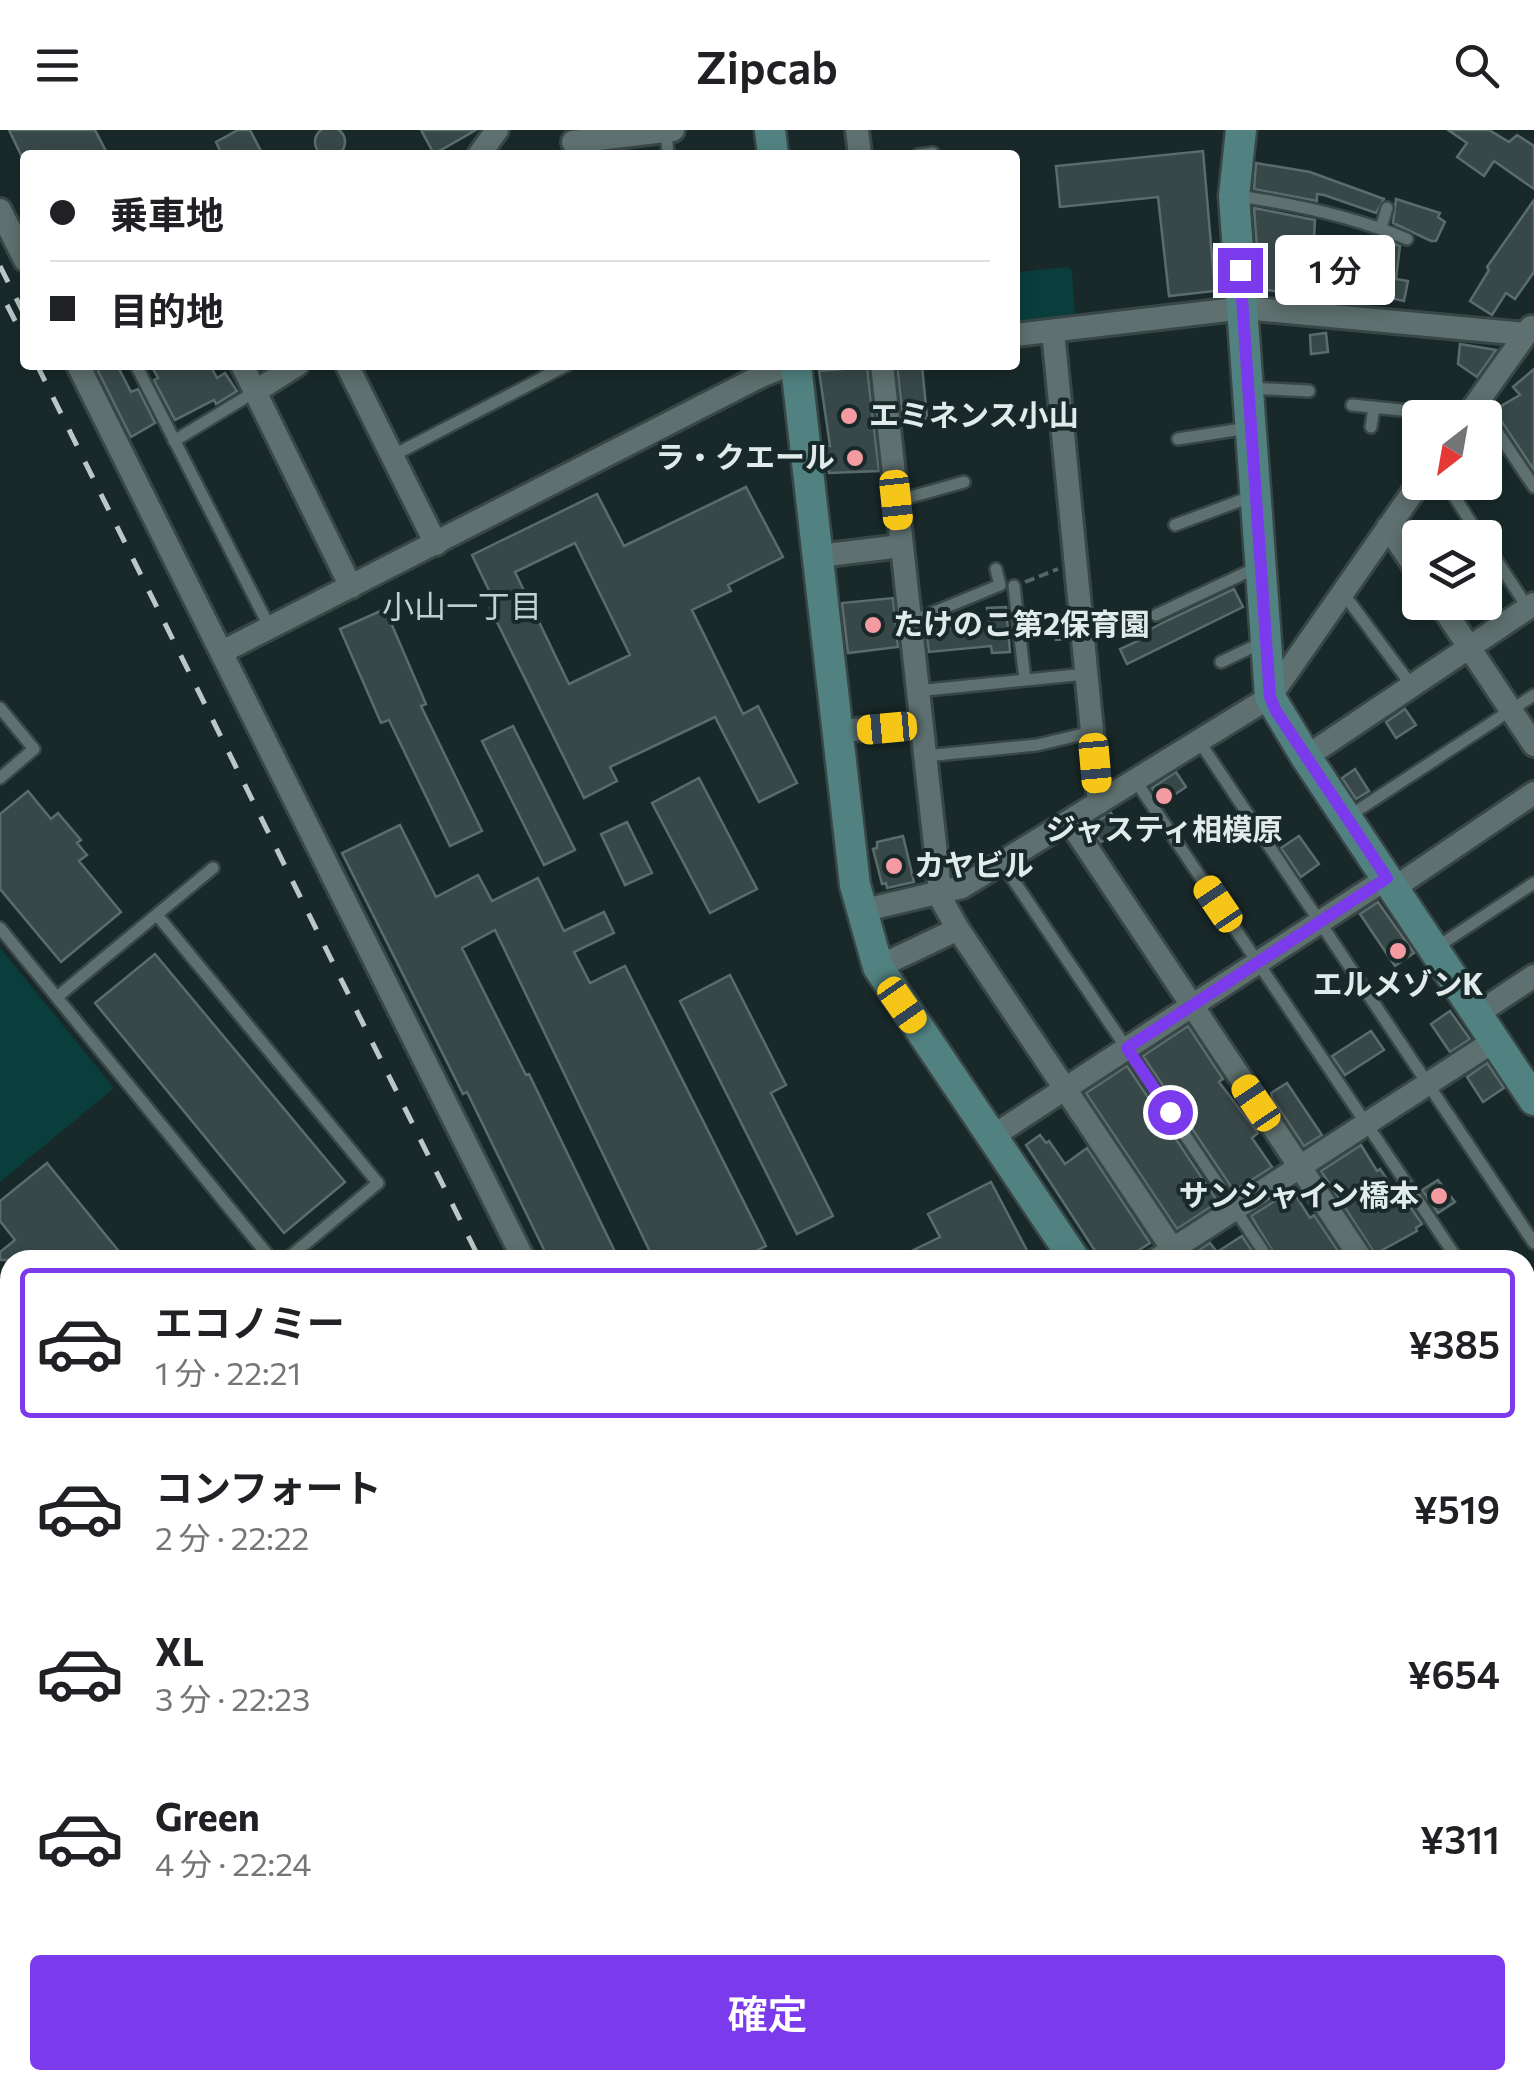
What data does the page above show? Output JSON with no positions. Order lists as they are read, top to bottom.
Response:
{
  "districts": ["小山一丁目"],
  "places": [
    "エミネンス小山",
    "ラ・クエール",
    "たけのこ第2保育園",
    "ジャスティ相模原",
    "カヤビル",
    "エルメゾンK",
    "サンシャイン橋本"
  ],
  "north": "bottom left",
  "page": {
    "header": "Zipcab",
    "banner": ["乗車地", "目的地"],
    "bubble": "1 分",
    "list": [
      {
        "name": "エコノミー",
        "note": "1 分 · 22:21",
        "value": "¥385"
      },
      {
        "name": "コンフォート",
        "note": "2 分 · 22:22",
        "value": "¥519"
      },
      {
        "name": "XL",
        "note": "3 分 · 22:23",
        "value": "¥654"
      },
      {
        "name": "Green",
        "note": "4 分 · 22:24",
        "value": "¥311"
      }
    ],
    "buttons": "確定"
  }
}
